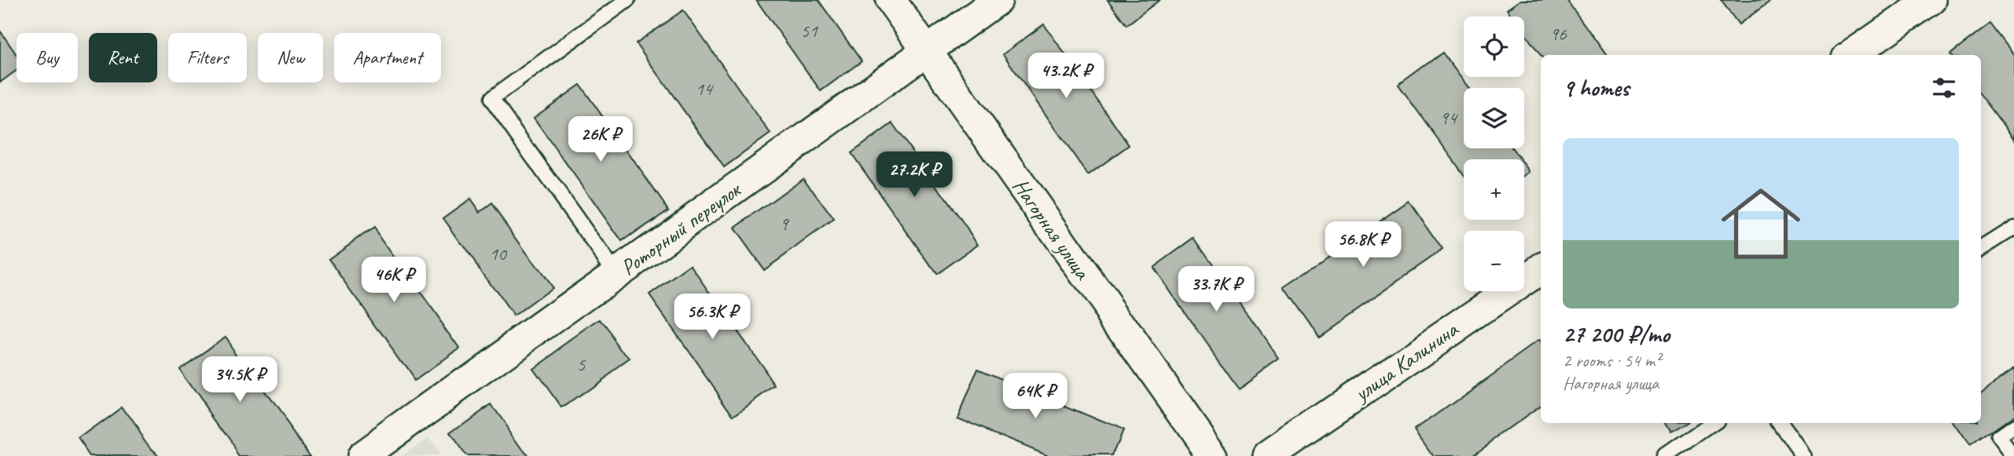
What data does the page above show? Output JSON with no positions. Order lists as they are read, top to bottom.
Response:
{
  "streets": {
    "street": ["Роторный переулок", "Нагорная улица", "улица Калинина"]
  },
  "crossings": [
    ["Роторный переулок", "Нагорная улица"]
  ],
  "house_numbers": [
    "51",
    "96",
    "14",
    "94",
    "9",
    "10",
    "5"
  ],
  "page": {
    "map_buttons": ["+", "−"],
    "chip": [
      "Buy",
      "Rent",
      "Filters",
      "New",
      "Apartment"
    ],
    "price": [
      "43.2K ₽",
      "26K ₽",
      "27.2K ₽",
      "56.8K ₽",
      "46K ₽",
      "33.7K ₽",
      "56.3K ₽",
      "34.5K ₽",
      "64K ₽"
    ],
    "heading": "9 homes",
    "list": [
      {
        "name": "27 200 ₽/mo",
        "note": "2 rooms · 54 m² · Нагорная улица"
      }
    ]
  }
}
